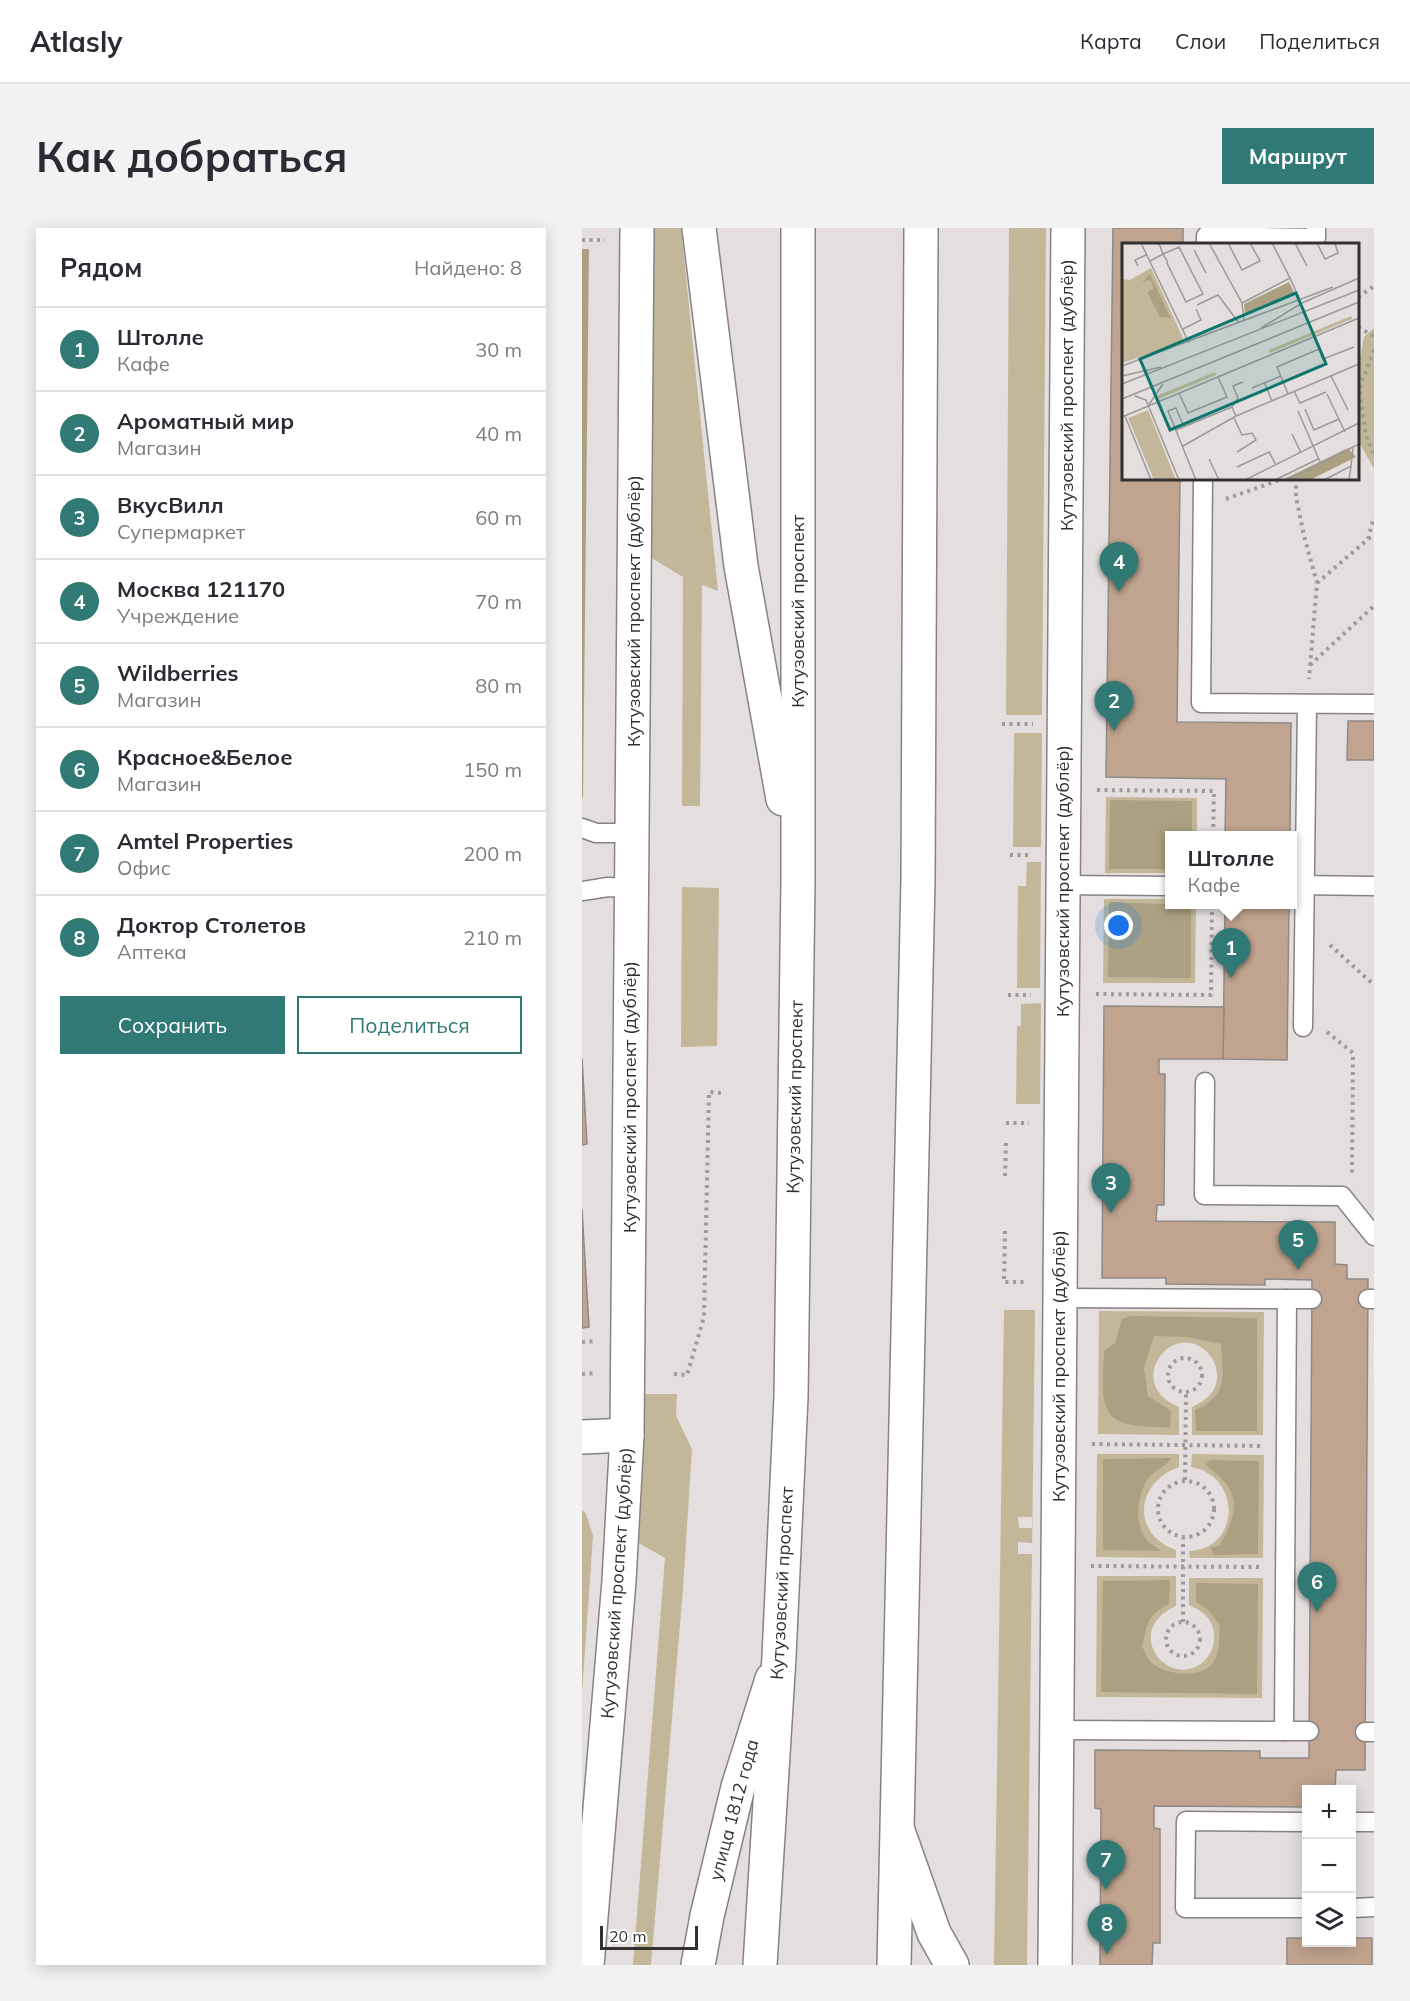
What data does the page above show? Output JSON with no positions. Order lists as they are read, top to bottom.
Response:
{
  "streets": {
    "main road": ["Кутузовский проспект (дублёр)", "Кутузовский проспект", "улица 1812 года"]
  },
  "crossings": [
    ["Кутузовский проспект", "улица 1812 года"]
  ],
  "scale_bar": "20 m",
  "page": {
    "header": "Atlasly",
    "nav": ["Карта", "Слои", "Поделиться"],
    "buttons": [
      "Маршрут",
      ["Сохранить", "Поделиться"]
    ],
    "title": "Как добраться",
    "heading": ["Рядом", "Найдено: 8"],
    "list": [
      {
        "mark": "1",
        "name": "Штолле",
        "note": "Кафе",
        "value": "30 m"
      },
      {
        "mark": "2",
        "name": "Ароматный мир",
        "note": "Магазин",
        "value": "40 m"
      },
      {
        "mark": "3",
        "name": "ВкусВилл",
        "note": "Супермаркет",
        "value": "60 m"
      },
      {
        "mark": "4",
        "name": "Москва 121170",
        "note": "Учреждение",
        "value": "70 m"
      },
      {
        "mark": "5",
        "name": "Wildberries",
        "note": "Магазин",
        "value": "80 m"
      },
      {
        "mark": "6",
        "name": "Красное&Белое",
        "note": "Магазин",
        "value": "150 m"
      },
      {
        "mark": "7",
        "name": "Amtel Properties",
        "note": "Офис",
        "value": "200 m"
      },
      {
        "mark": "8",
        "name": "Доктор Столетов",
        "note": "Аптека",
        "value": "210 m"
      }
    ],
    "pins": [
      "4",
      "2",
      "1",
      "3",
      "5",
      "6",
      "7",
      "8"
    ],
    "popup": ["Штолле", "Кафе"],
    "map_buttons": ["+", "−"],
    "scale": "20 m"
  }
}
